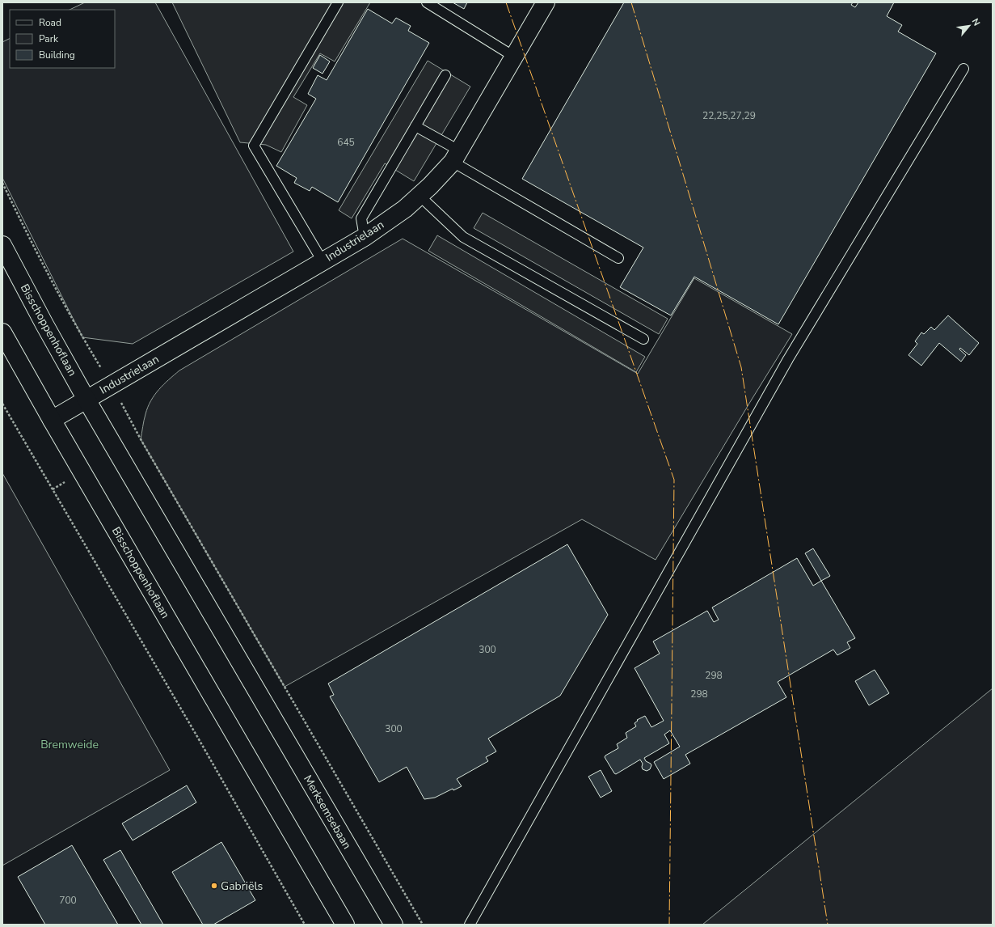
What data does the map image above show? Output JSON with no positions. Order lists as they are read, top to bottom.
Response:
{
  "streets": {
    "main road": ["Industrielaan", "Bisschoppenhoflaan", "Merksemsebaan"]
  },
  "crossings": [
    ["Industrielaan", "Bisschoppenhoflaan"],
    ["Bisschoppenhoflaan", "Merksemsebaan"]
  ],
  "parks": ["Bremweide"],
  "places": ["Gabriëls"],
  "house_numbers": [
    "22,25,27,29",
    "645",
    "300",
    "298",
    "298",
    "300",
    "700"
  ],
  "legend": ["Road", "Park", "Building"],
  "north": "top right"
}
